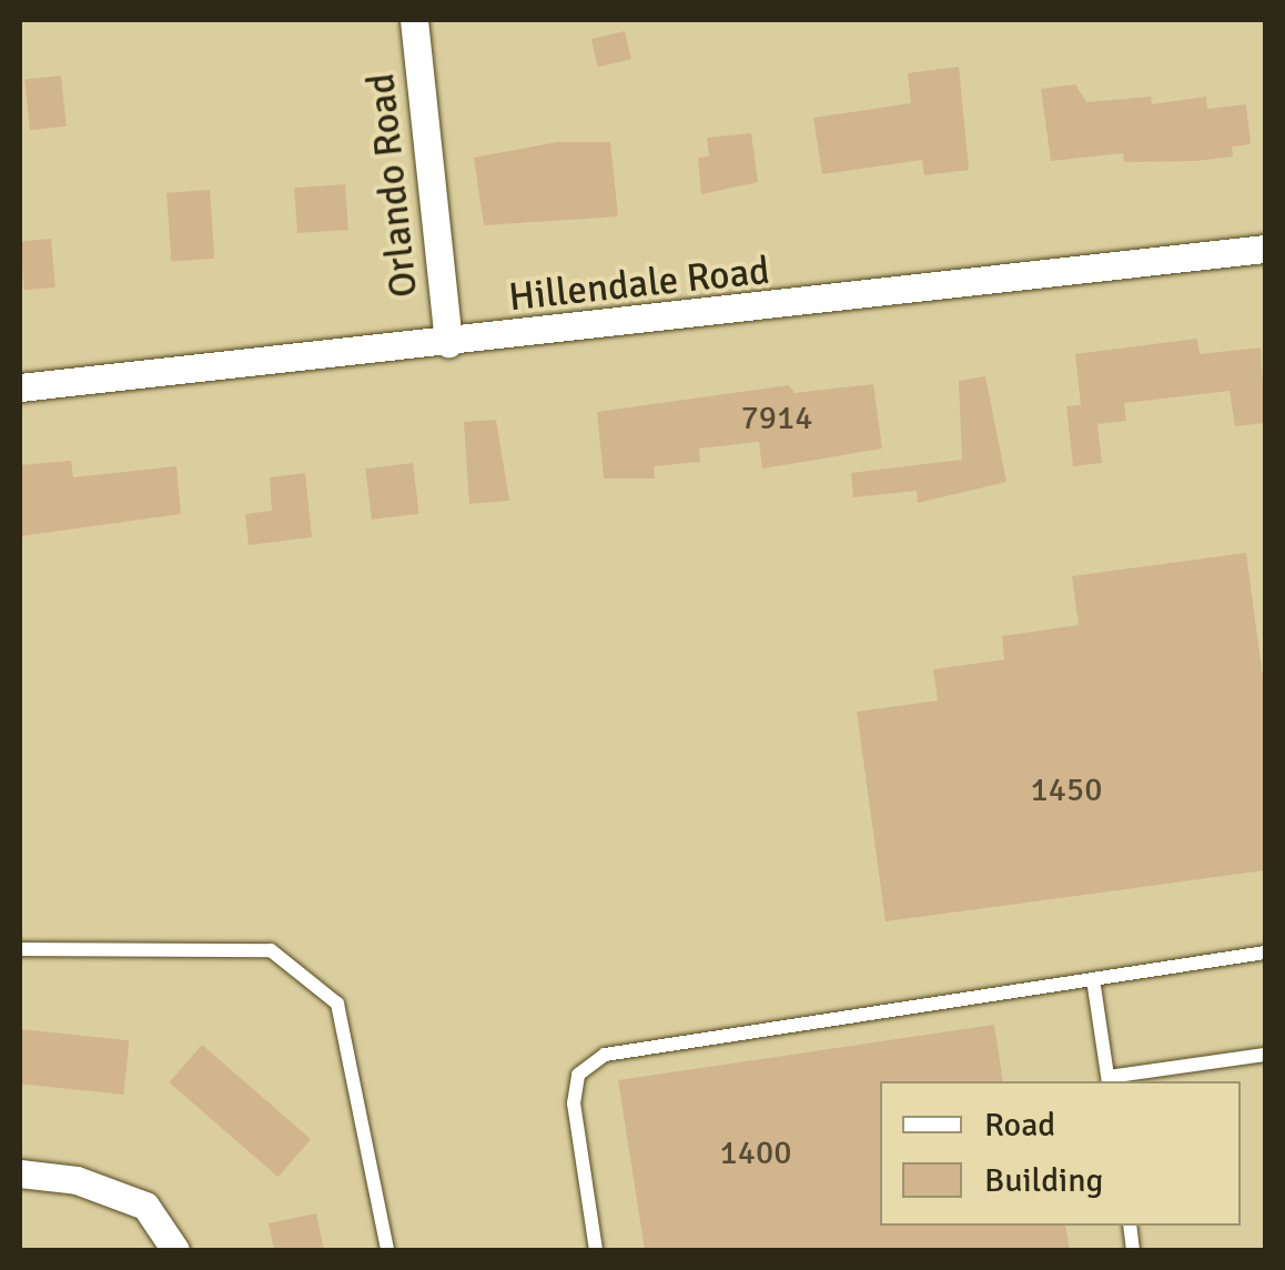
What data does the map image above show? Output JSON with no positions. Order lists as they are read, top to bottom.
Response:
{
  "streets": {
    "street": ["Orlando Road", "Hillendale Road"]
  },
  "crossings": [
    ["Orlando Road", "Hillendale Road"]
  ],
  "house_numbers": ["7914", "1450", "1400"],
  "legend": ["Road", "Building"]
}
